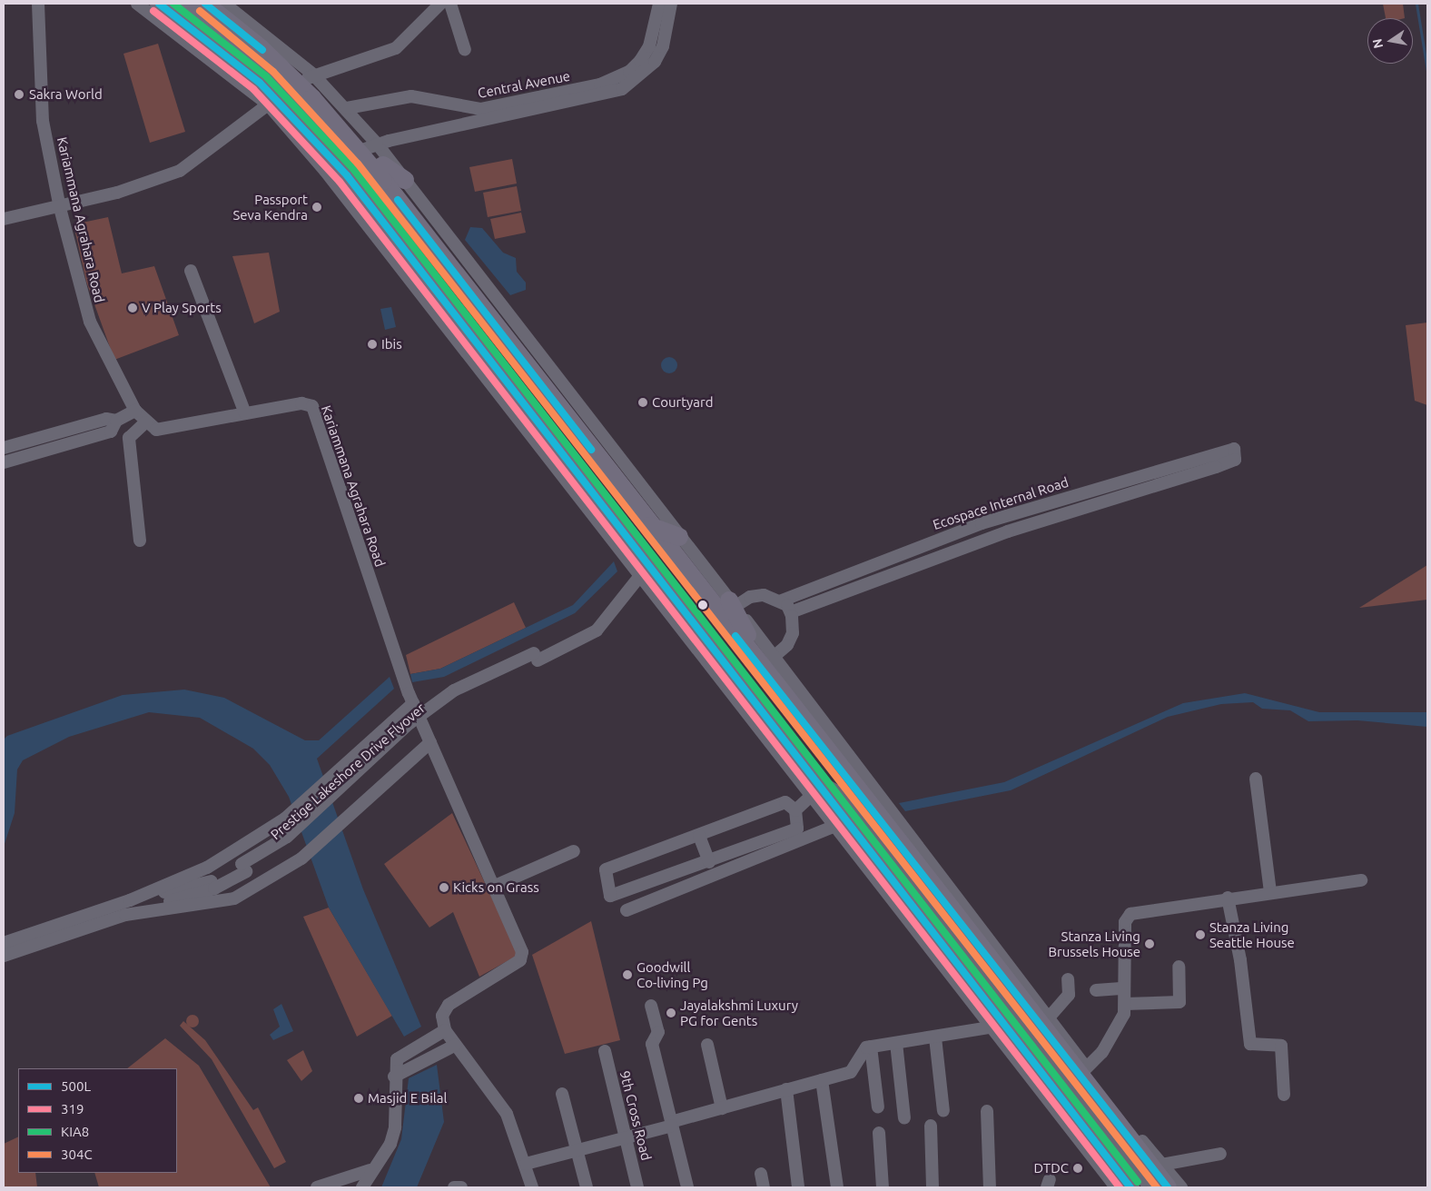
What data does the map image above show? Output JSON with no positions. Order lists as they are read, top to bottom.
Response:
{
  "streets": {
    "street": [
      "Central Avenue",
      "Kariammana Agrahara Road",
      "Ecospace Internal Road",
      "Prestige Lakeshore Drive Flyover",
      "9th Cross Road"
    ]
  },
  "places": [
    "Sakra World",
    "Passport Seva Kendra",
    "V Play Sports",
    "Ibis",
    "Courtyard",
    "Kicks on Grass",
    "Stanza Living Seattle House",
    "Stanza Living Brussels House",
    "Goodwill Co-living Pg",
    "Jayalakshmi Luxury PG for Gents",
    "Masjid E Bilal",
    "DTDC"
  ],
  "lines": [
    "transit line 500L",
    "transit line KIA8",
    "transit line 319",
    "transit line 304C"
  ],
  "legend": [
    "500L",
    "319",
    "KIA8",
    "304C"
  ],
  "north": "left"
}
